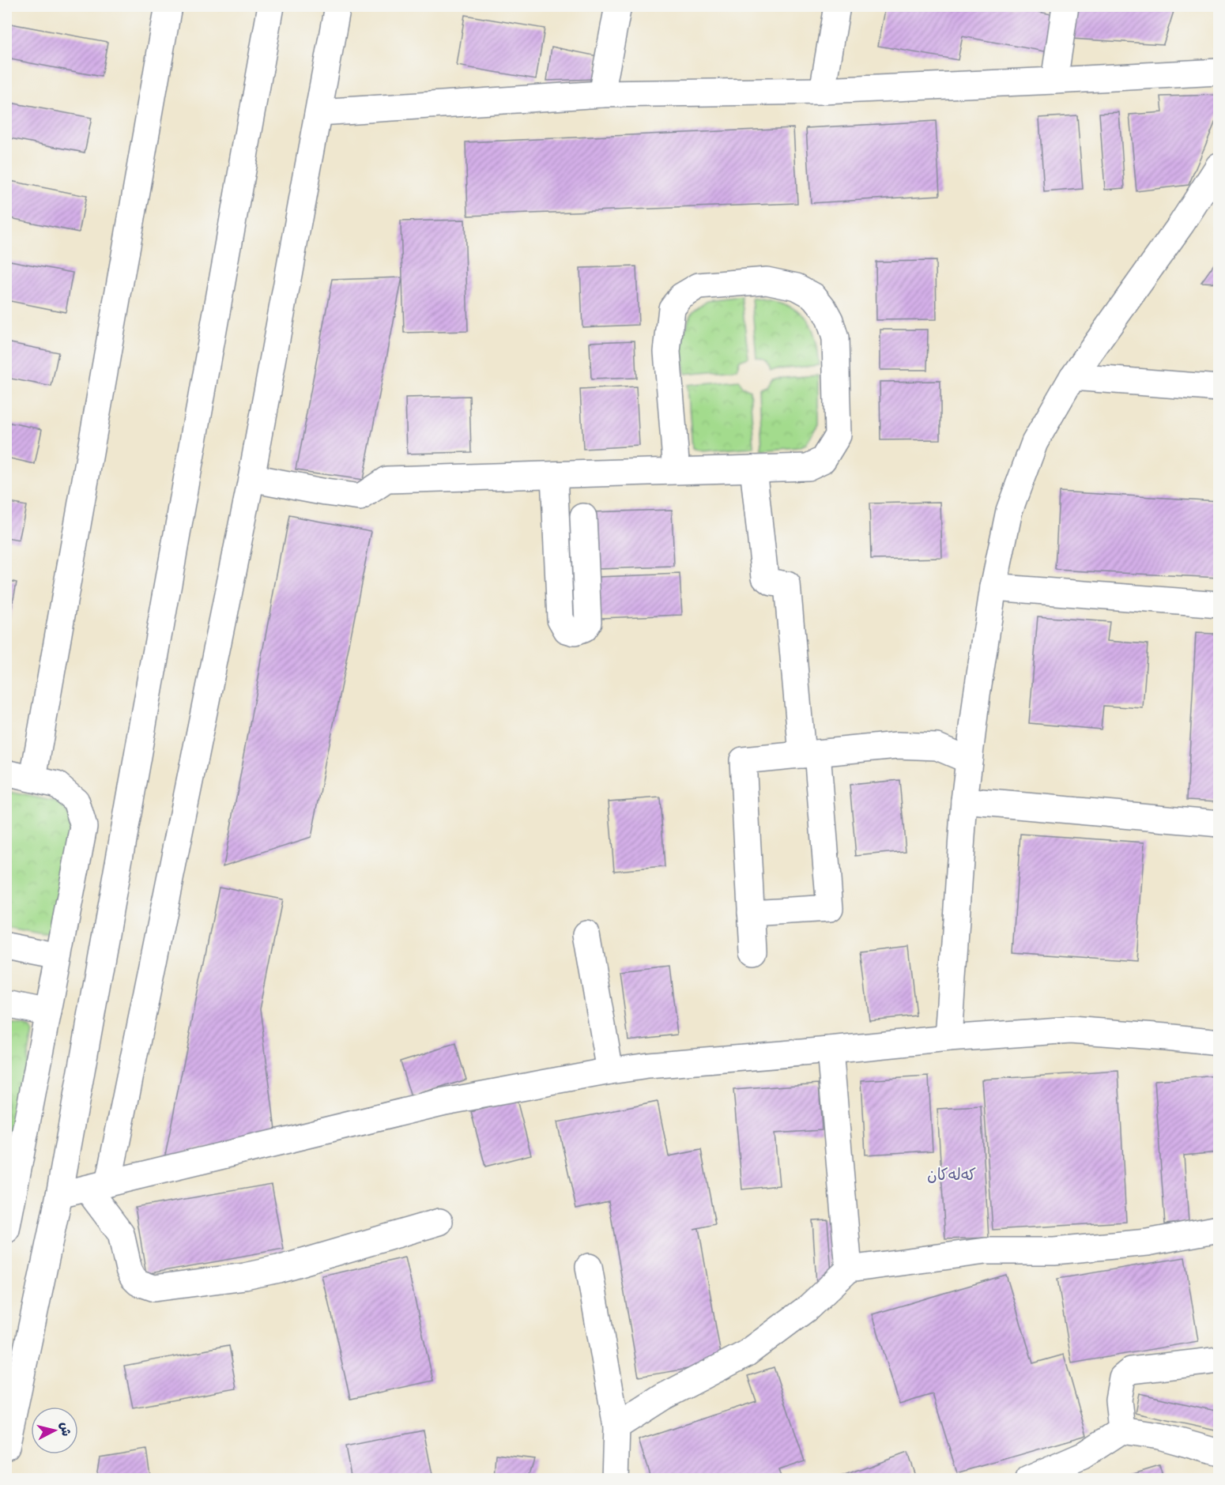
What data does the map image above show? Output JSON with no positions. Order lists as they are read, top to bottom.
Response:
{
  "districts": ["کەلەکان"],
  "north": "right"
}
